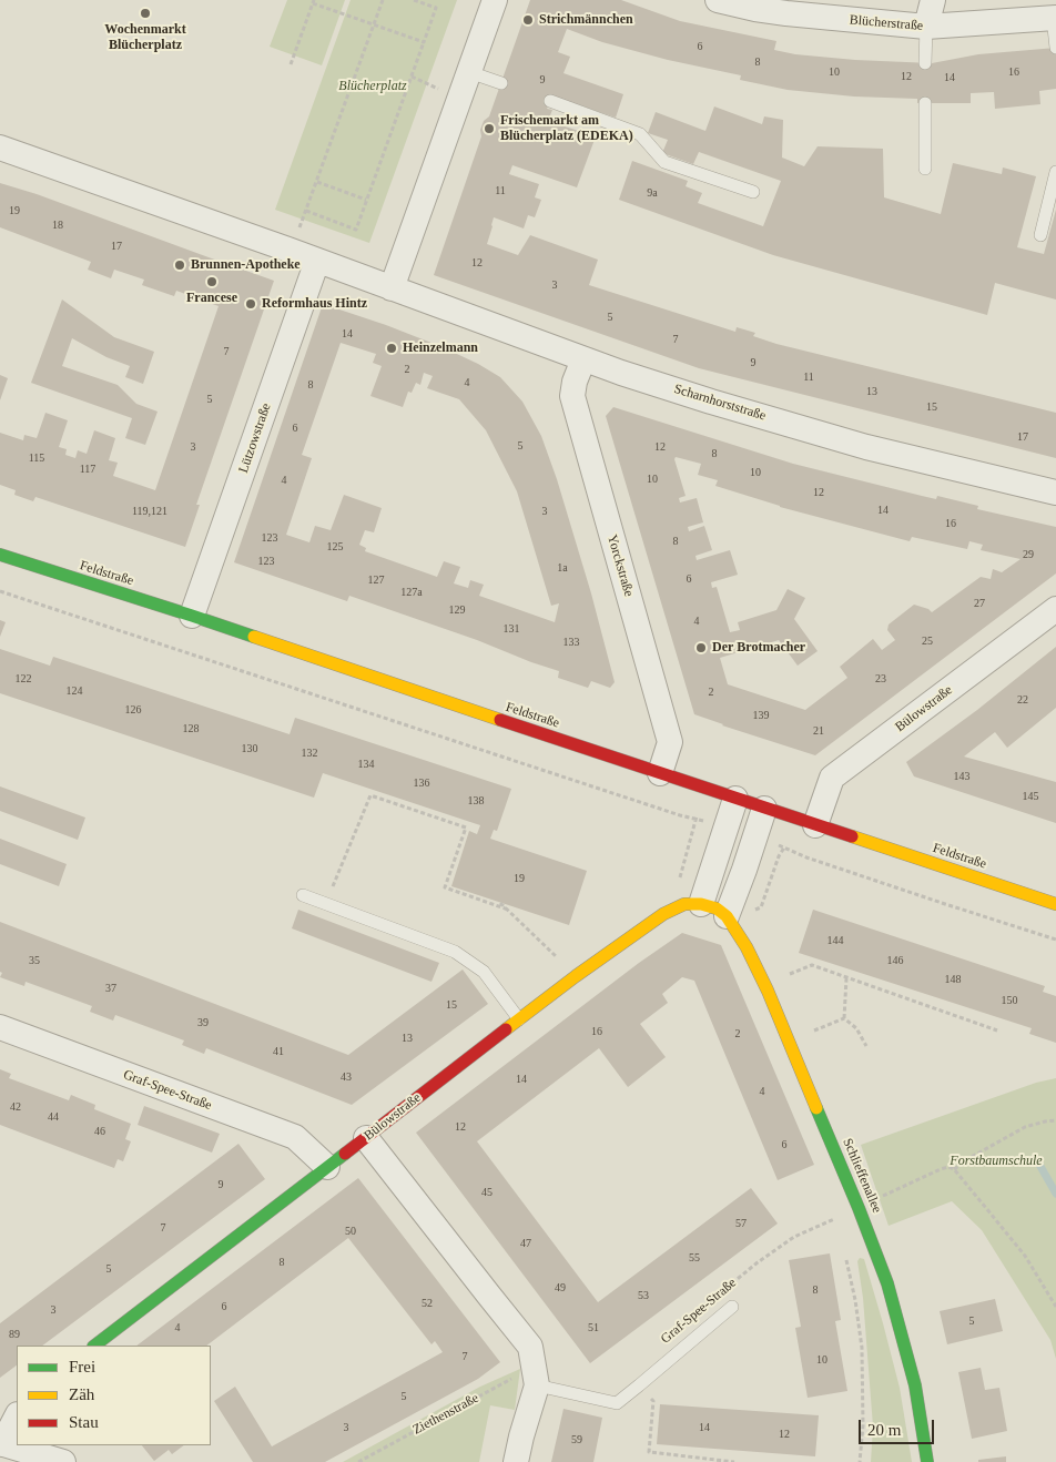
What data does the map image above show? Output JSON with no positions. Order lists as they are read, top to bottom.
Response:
{
  "streets": {
    "street": [
      "Blücherstraße",
      "Scharnhorststraße",
      "Lützowstraße",
      "Yorckstraße",
      "Feldstraße",
      "Bülowstraße",
      "Graf-Spee-Straße",
      "Schlieffenallee"
    ],
    "path": ["Ziethenstraße"]
  },
  "crossings": [
    ["Scharnhorststraße", "Yorckstraße"],
    ["Lützowstraße", "Feldstraße"],
    ["Yorckstraße", "Feldstraße"],
    ["Feldstraße", "Bülowstraße"],
    ["Bülowstraße", "Graf-Spee-Straße"],
    ["Graf-Spee-Straße", "Schlieffenallee"]
  ],
  "parks": ["Blücherplatz", "Forstbaumschule"],
  "places": [
    "Wochenmarkt Blücherplatz",
    "Strichmännchen",
    "Frischemarkt am Blücherplatz (EDEKA)",
    "Brunnen-Apotheke",
    "Francese",
    "Reformhaus Hintz",
    "Heinzelmann",
    "Der Brotmacher"
  ],
  "house_numbers": [
    "6",
    "8",
    "10",
    "16",
    "12",
    "14",
    "9",
    "11",
    "9a",
    "19",
    "18",
    "17",
    "12",
    "3",
    "5",
    "14",
    "7",
    "7",
    "9",
    "2",
    "11",
    "4",
    "8",
    "13",
    "5",
    "15",
    "6",
    "17",
    "5",
    "3",
    "12",
    "8",
    "115",
    "117",
    "10",
    "10",
    "4",
    "12",
    "14",
    "119,121",
    "3",
    "16",
    "123",
    "8",
    "125",
    "29",
    "123",
    "1a",
    "6",
    "127",
    "127a",
    "27",
    "129",
    "4",
    "131",
    "25",
    "133",
    "122",
    "23",
    "124",
    "2",
    "22",
    "126",
    "139",
    "128",
    "21",
    "130",
    "132",
    "134",
    "143",
    "136",
    "145",
    "138",
    "19",
    "144",
    "35",
    "146",
    "148",
    "37",
    "150",
    "15",
    "39",
    "16",
    "2",
    "13",
    "41",
    "43",
    "14",
    "4",
    "42",
    "44",
    "12",
    "46",
    "6",
    "9",
    "45",
    "57",
    "7",
    "50",
    "47",
    "55",
    "8",
    "5",
    "49",
    "8",
    "53",
    "52",
    "6",
    "3",
    "5",
    "4",
    "51",
    "89",
    "7",
    "10",
    "5",
    "3",
    "14",
    "12",
    "59"
  ],
  "legend": ["Frei", "Zäh", "Stau"],
  "scale_bar": "20 m"
}
